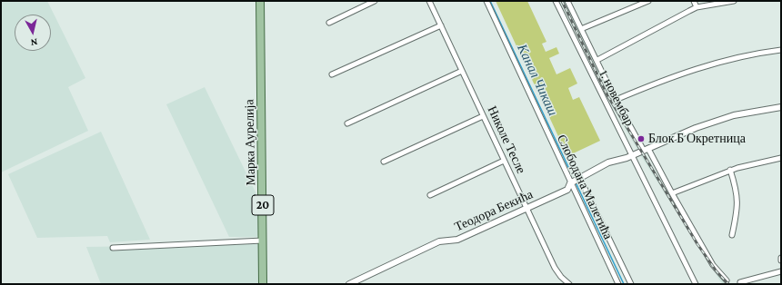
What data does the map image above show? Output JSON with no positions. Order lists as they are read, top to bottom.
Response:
{
  "streets": {
    "main road": ["Марка Аурелија", "20"],
    "street": [
      "1. новембар",
      "Николе Тесле",
      "Слободана Малетића",
      "Теодора Бекића"
    ]
  },
  "crossings": [
    ["1. новембар", "Теодора Бекића"],
    ["Николе Тесле", "Теодора Бекића"],
    ["Слободана Малетића", "Теодора Бекића"]
  ],
  "water": ["Канал Чикаш"],
  "places": ["Блок Б Окретница"],
  "north": "bottom"
}
